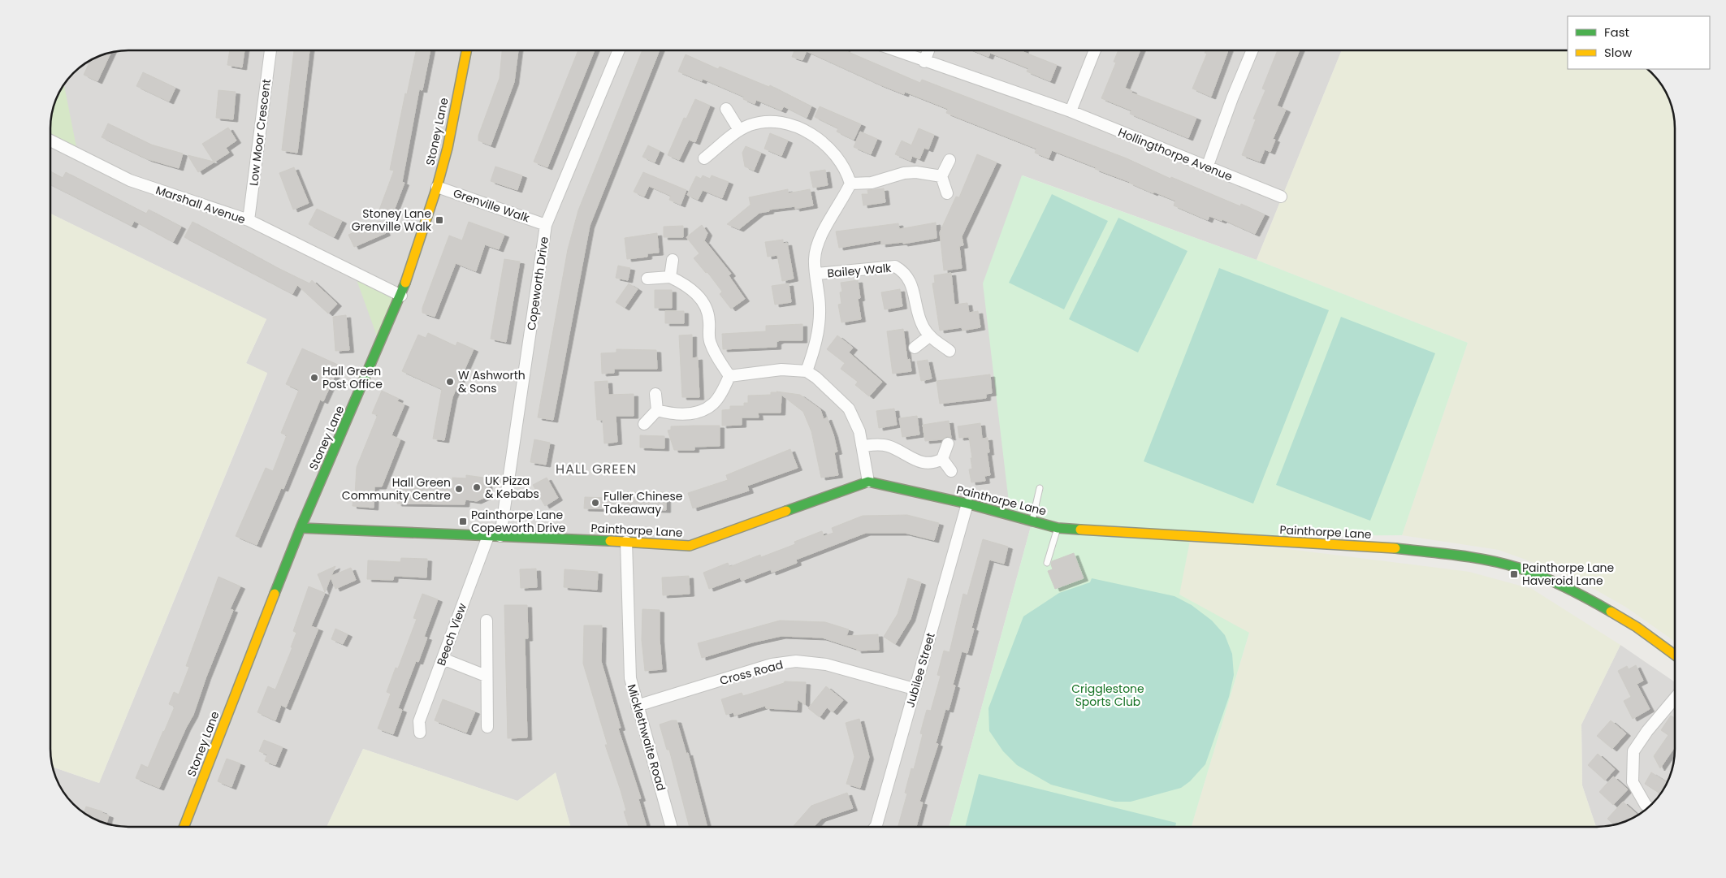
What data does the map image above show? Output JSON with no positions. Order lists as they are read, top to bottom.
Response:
{
  "streets": {
    "street": [
      "Stoney Lane",
      "Low Moor Crescent",
      "Hollingthorpe Avenue",
      "Marshall Avenue",
      "Grenville Walk",
      "Bailey Walk",
      "Copeworth Drive",
      "Painthorpe Lane",
      "Beech View",
      "Jubilee Street",
      "Cross Road",
      "Micklethwaite Road"
    ]
  },
  "crossings": [
    ["Stoney Lane", "Marshall Avenue"],
    ["Stoney Lane", "Grenville Walk"],
    ["Stoney Lane", "Painthorpe Lane"],
    ["Low Moor Crescent", "Marshall Avenue"],
    ["Grenville Walk", "Copeworth Drive"],
    ["Copeworth Drive", "Painthorpe Lane"],
    ["Painthorpe Lane", "Beech View"],
    ["Painthorpe Lane", "Jubilee Street"],
    ["Painthorpe Lane", "Micklethwaite Road"],
    ["Jubilee Street", "Cross Road"],
    ["Cross Road", "Micklethwaite Road"]
  ],
  "districts": ["HALL GREEN"],
  "parks": ["Crigglestone Sports Club"],
  "places": {
    "transit": ["Stoney Lane Grenville Walk", "Painthorpe Lane Copeworth Drive", "Painthorpe Lane Haveroid Lane"],
    "other": [
      "Hall Green Post Office",
      "W Ashworth & Sons",
      "UK Pizza & Kebabs",
      "Hall Green Community Centre",
      "Fuller Chinese Takeaway"
    ]
  },
  "legend": ["Fast", "Slow"]
}
